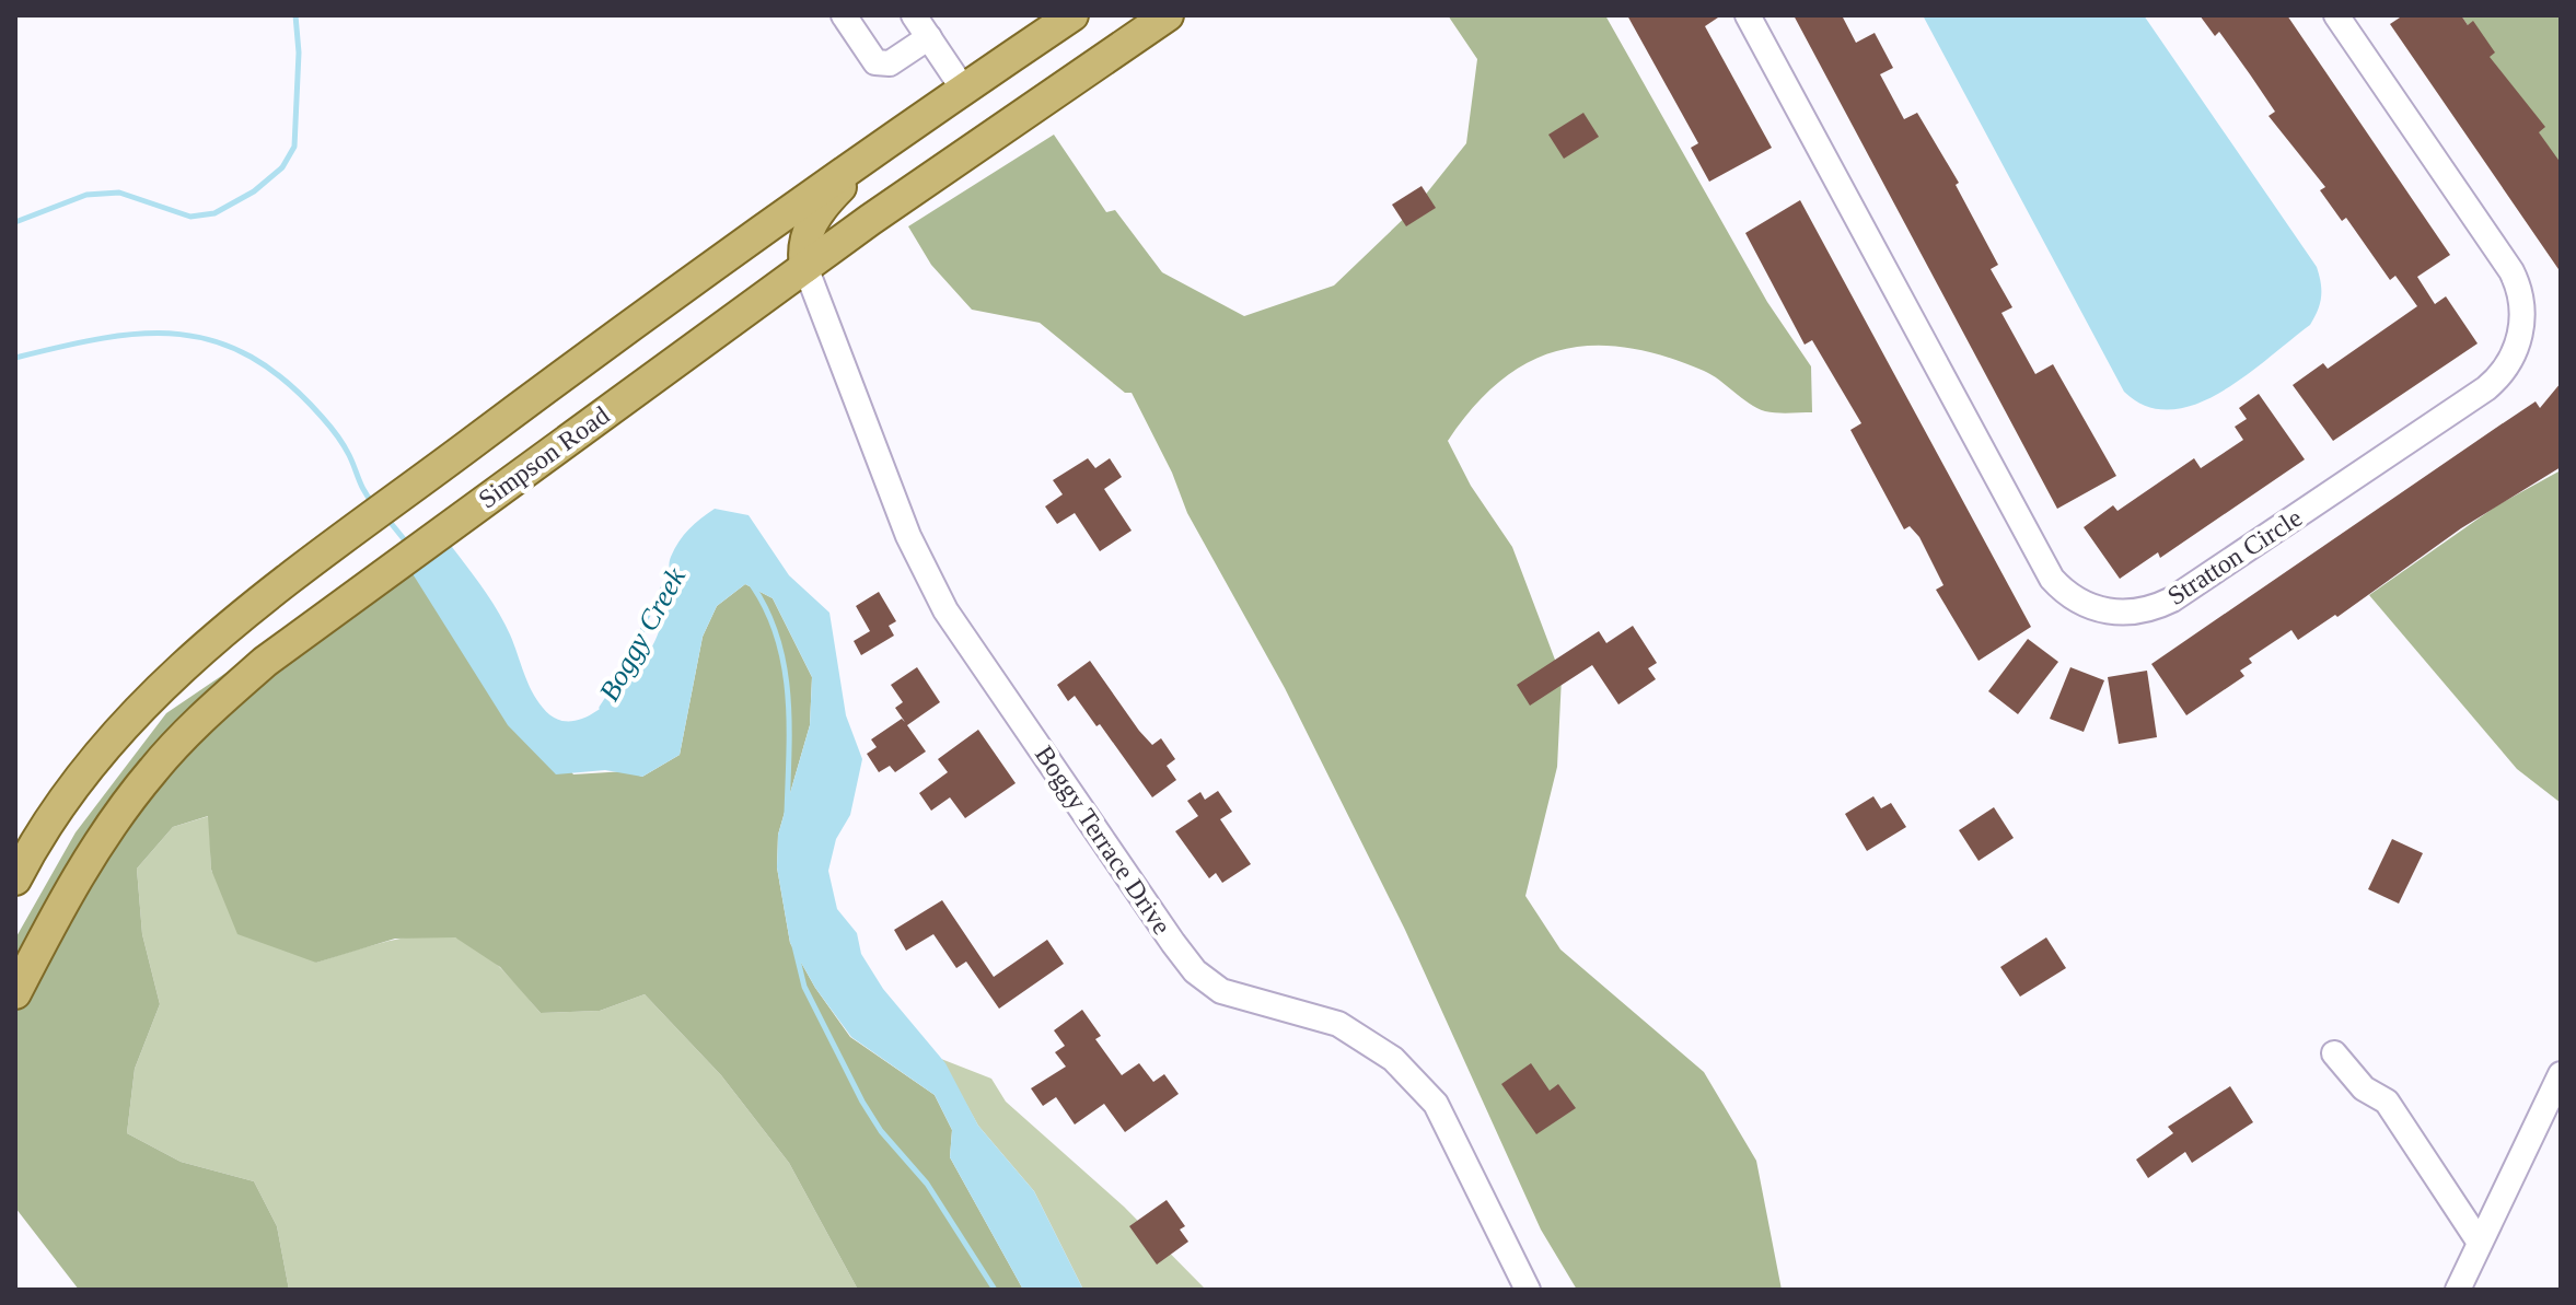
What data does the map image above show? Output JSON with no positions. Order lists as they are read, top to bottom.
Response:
{
  "streets": {
    "main road": ["Simpson Road"],
    "street": ["Stratton Circle", "Boggy Terrace Drive"]
  },
  "crossings": [
    ["Simpson Road", "Boggy Terrace Drive"]
  ],
  "water": ["Boggy Creek"]
}
